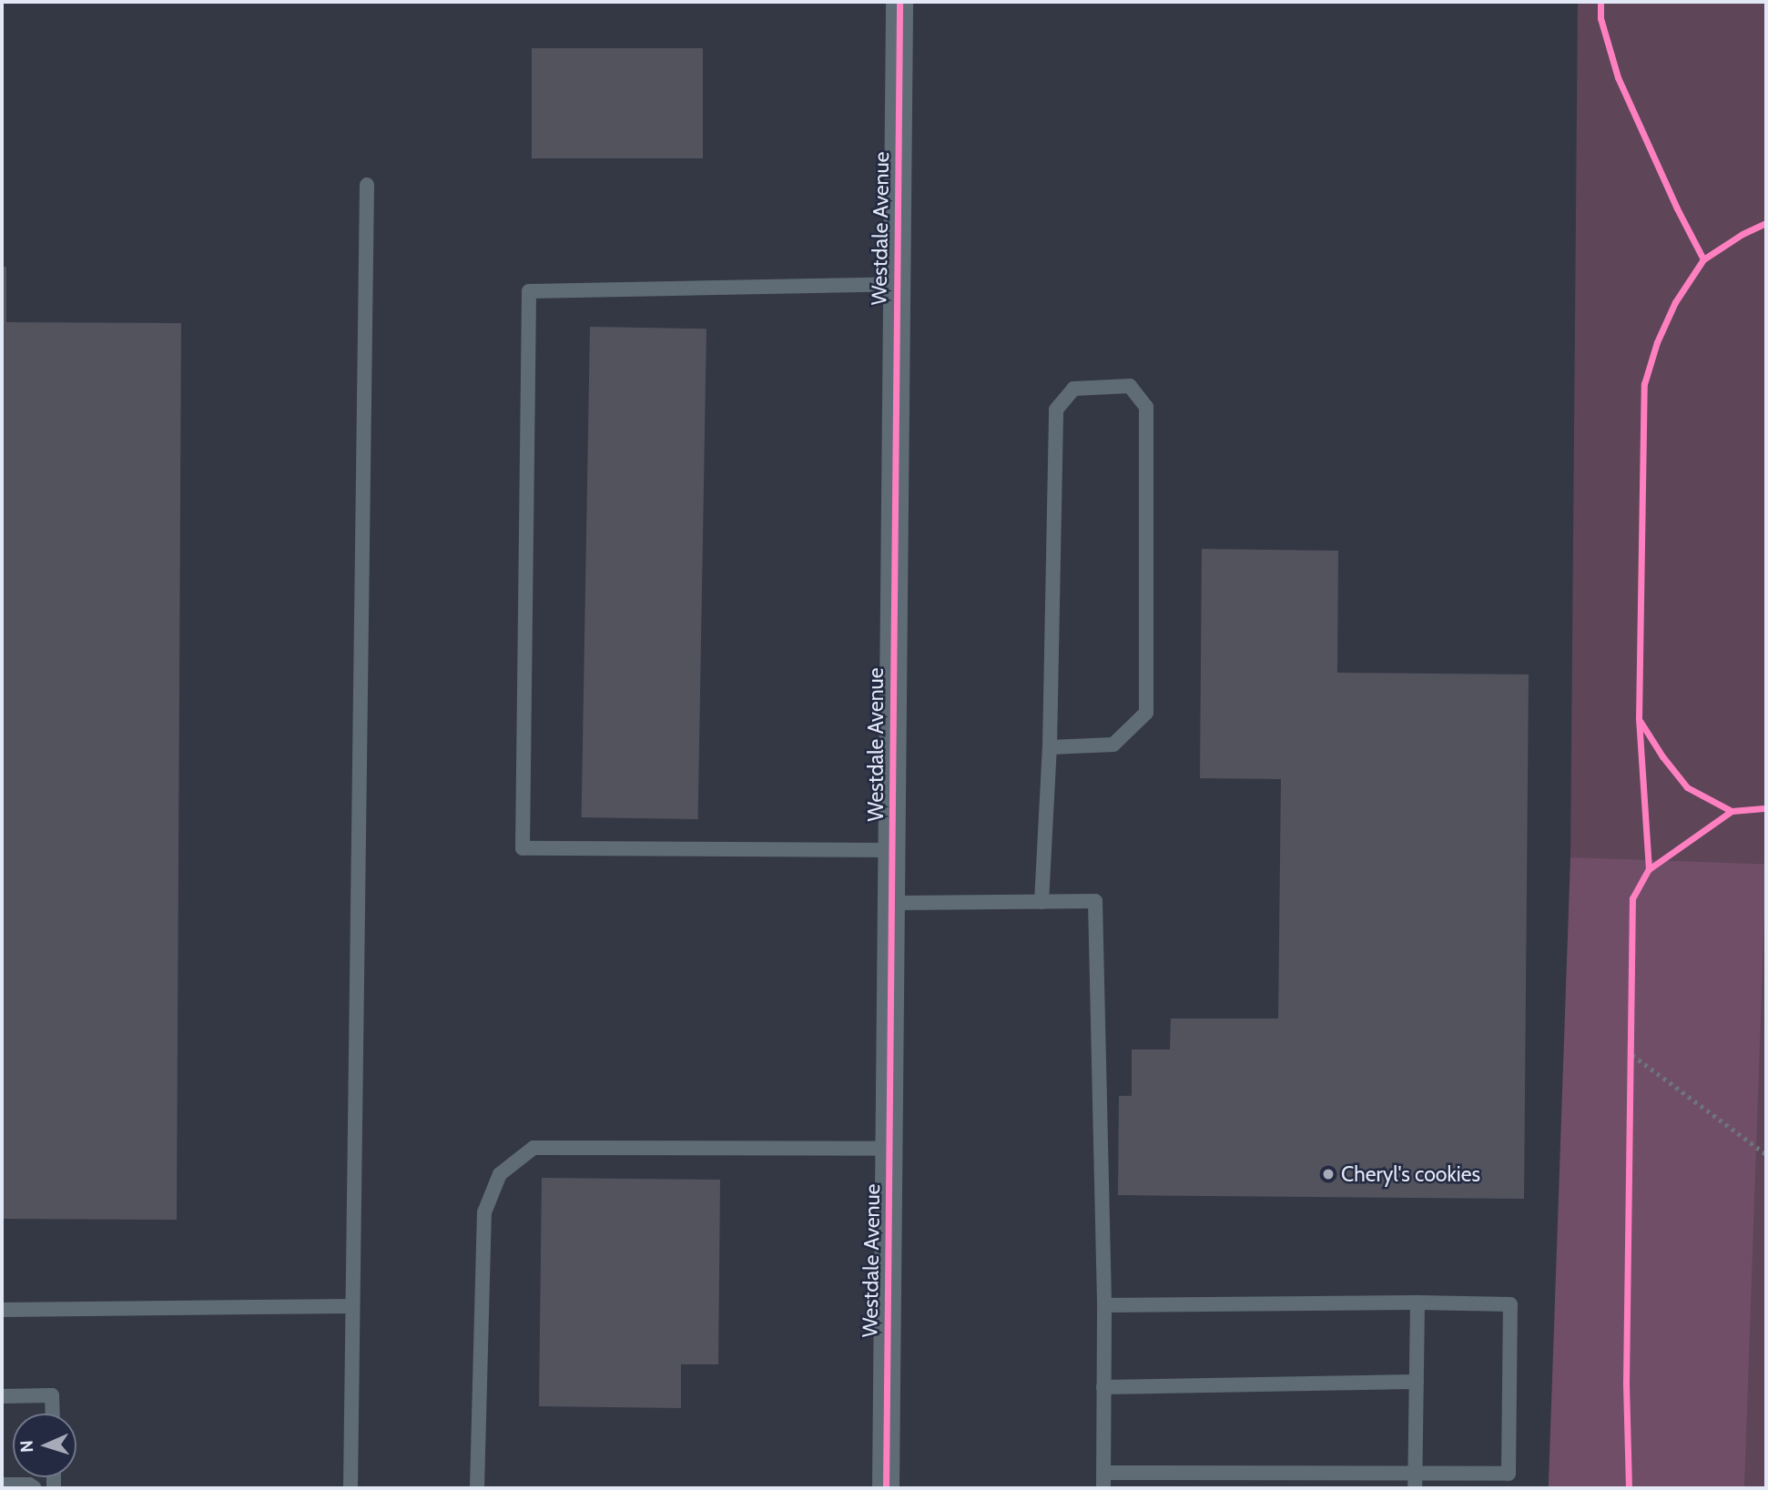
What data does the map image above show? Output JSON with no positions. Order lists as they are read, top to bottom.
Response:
{
  "streets": {
    "street": ["Westdale Avenue"]
  },
  "places": ["Cheryl's cookies"],
  "north": "left"
}
